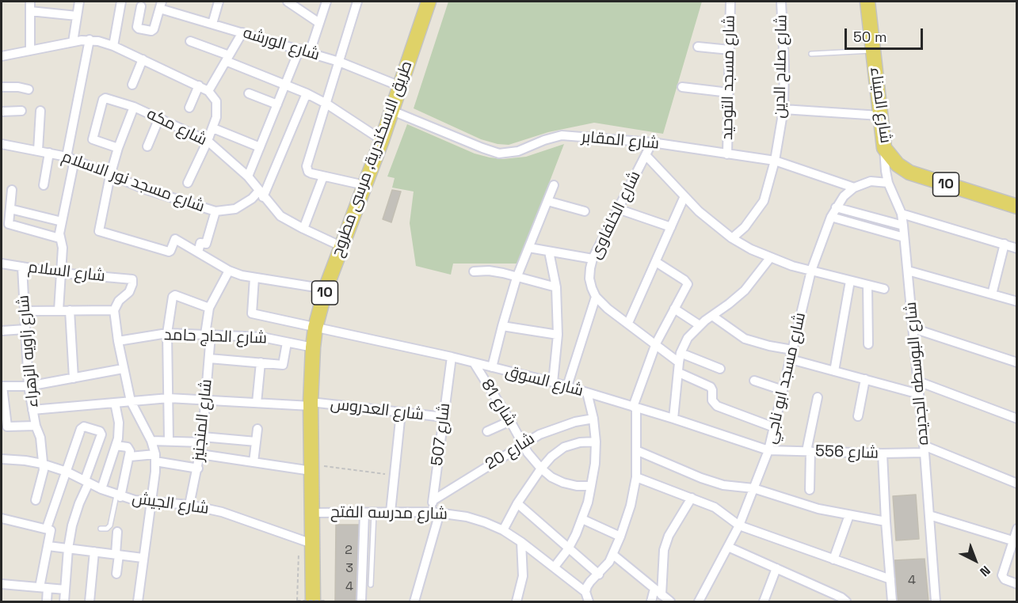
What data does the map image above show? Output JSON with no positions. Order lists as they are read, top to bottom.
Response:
{
  "streets": {
    "main road": ["شارع الميناء", "طريق الاسكندرية, مرسى مطروح", "10"],
    "street": [
      "شارع الورشه",
      "شارع صلاح الدين",
      "شارع مسجد التوحيد",
      "شارع مكه",
      "شارع المقابر",
      "شارع مسجد نور الاسلام",
      "شارع الخلفاوى",
      "شارع السلام",
      "شارع الحاج حامد",
      "شارع زاويه الزهراء",
      "شارع البوسطه الجديده",
      "شارع مسجد ابو ناجي",
      "شارع السوق",
      "شارع 81",
      "شارع العدروس",
      "شارع المنجنيز",
      "شارع 507",
      "شارع 20",
      "شارع 556",
      "شارع الجيش",
      "شارع مدرسه الفتح"
    ]
  },
  "crossings": [
    ["شارع الورشه", "طريق الاسكندرية, مرسى مطروح"],
    ["شارع صلاح الدين", "شارع المقابر"],
    ["شارع مسجد التوحيد", "شارع المقابر"],
    ["شارع الميناء", "شارع البوسطه الجديده"],
    ["شارع مكه", "طريق الاسكندرية, مرسى مطروح"],
    ["شارع مكه", "شارع مسجد نور الاسلام"],
    ["شارع المقابر", "طريق الاسكندرية, مرسى مطروح"],
    ["شارع المقابر", "شارع الخلفاوى"],
    ["شارع المقابر", "شارع مسجد ابو ناجي"],
    ["طريق الاسكندرية, مرسى مطروح", "شارع الحاج حامد"],
    ["طريق الاسكندرية, مرسى مطروح", "شارع السوق"],
    ["طريق الاسكندرية, مرسى مطروح", "شارع العدروس"],
    ["طريق الاسكندرية, مرسى مطروح", "شارع الجيش"],
    ["طريق الاسكندرية, مرسى مطروح", "شارع مدرسه الفتح"],
    ["شارع السلام", "شارع زاويه الزهراء"],
    ["شارع الحاج حامد", "شارع المنجنيز"],
    ["شارع زاويه الزهراء", "شارع العدروس"],
    ["شارع زاويه الزهراء", "شارع الجيش"],
    ["شارع البوسطه الجديده", "شارع 556"],
    ["شارع مسجد ابو ناجي", "شارع السوق"],
    ["شارع مسجد ابو ناجي", "شارع 556"],
    ["شارع السوق", "شارع 81"],
    ["شارع السوق", "شارع 507"],
    ["شارع السوق", "شارع 556"],
    ["شارع 81", "شارع 20"],
    ["شارع العدروس", "شارع المنجنيز"],
    ["شارع العدروس", "شارع 507"],
    ["شارع المنجنيز", "شارع الجيش"],
    ["شارع 507", "شارع 20"],
    ["شارع 507", "شارع مدرسه الفتح"]
  ],
  "house_numbers": [
    "2",
    "3",
    "4",
    "4"
  ],
  "scale_bar": "50 m",
  "north": "bottom right"
}
